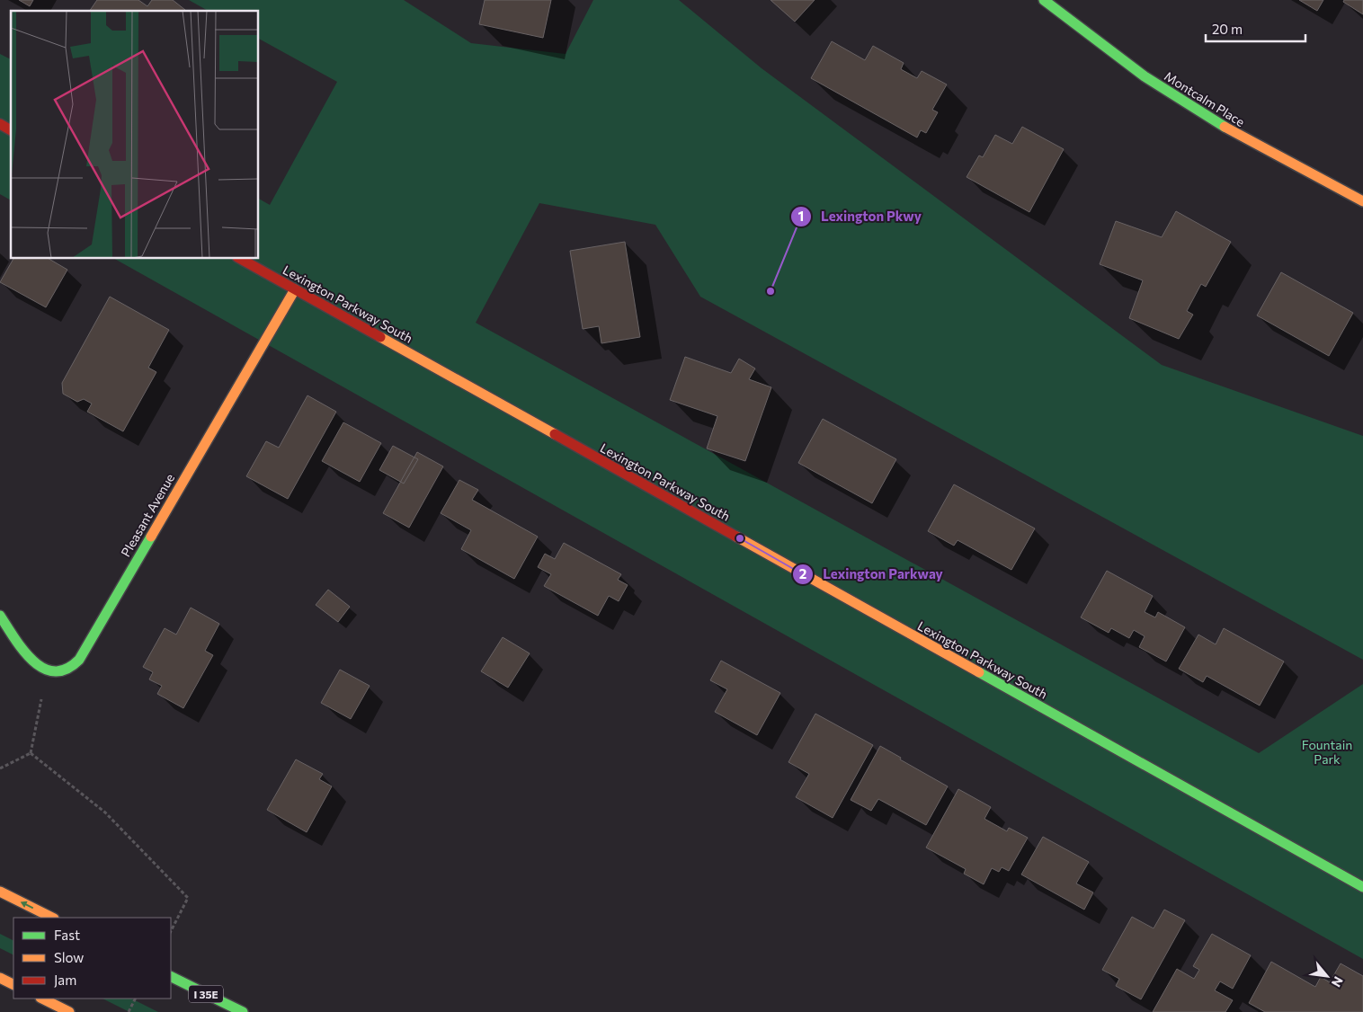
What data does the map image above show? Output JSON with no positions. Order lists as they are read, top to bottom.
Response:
{
  "streets": {
    "main road": [
      "Montcalm Place",
      "Lexington Parkway South",
      "Pleasant Avenue",
      "I 35E"
    ]
  },
  "crossings": [
    ["Lexington Parkway South", "Pleasant Avenue"]
  ],
  "parks": ["Fountain Park"],
  "places": ["Lexington Pkwy", "Lexington Parkway"],
  "legend": ["Fast", "Slow", "Jam"],
  "scale_bar": "20 m",
  "north": "bottom right"
}
